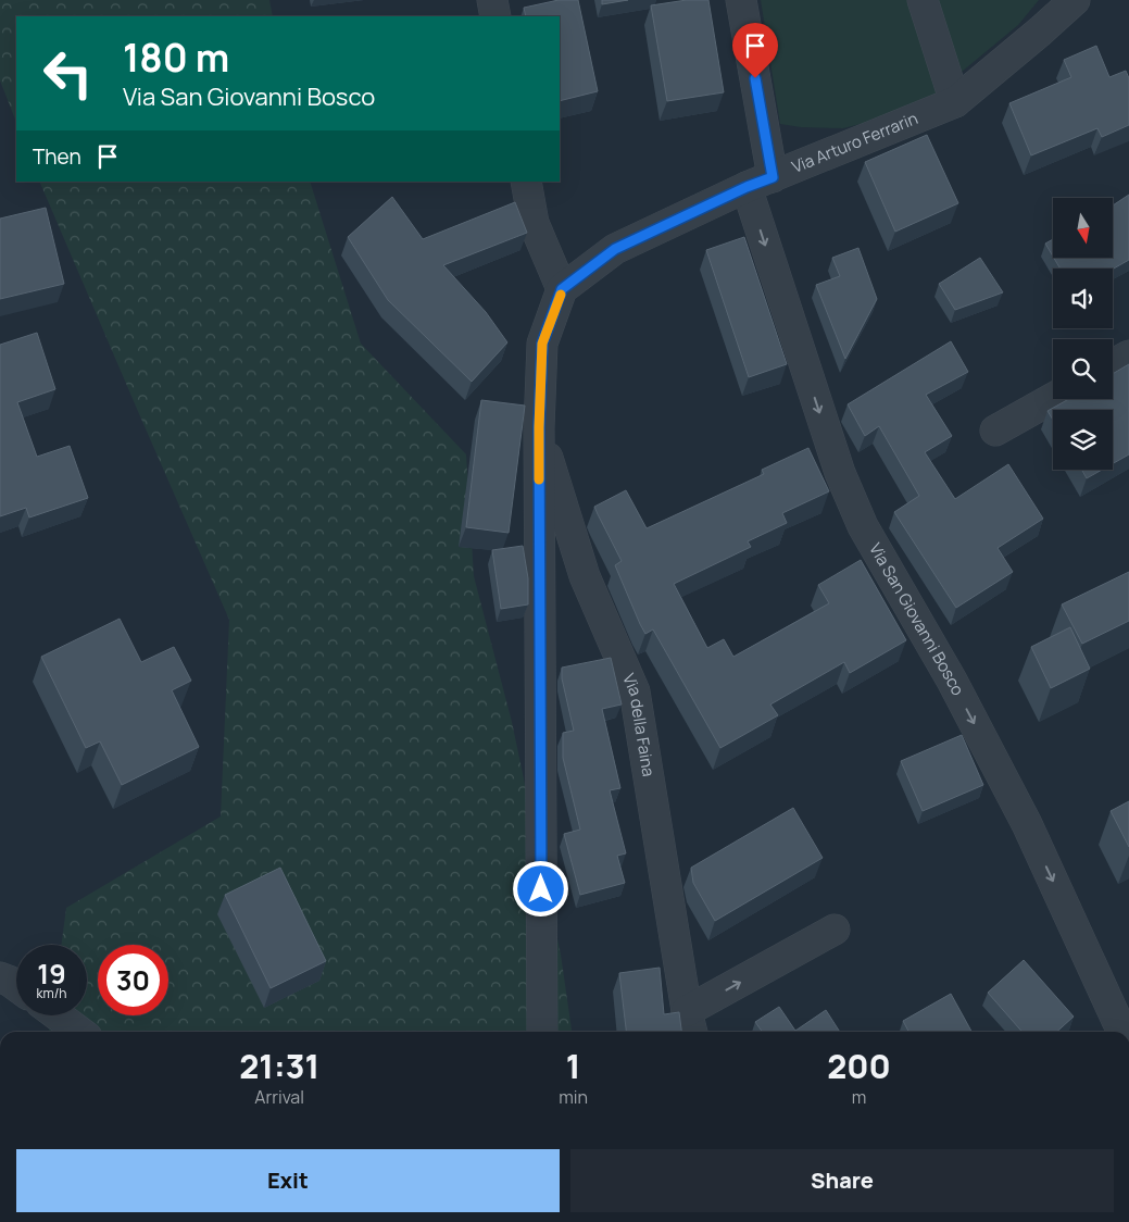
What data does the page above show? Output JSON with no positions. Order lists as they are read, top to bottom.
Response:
{
  "streets": {
    "street": ["Via Arturo Ferrarin", "Via San Giovanni Bosco", "Via della Faina"]
  },
  "crossings": [
    ["Via Arturo Ferrarin", "Via San Giovanni Bosco"]
  ],
  "one_way": ["Via San Giovanni Bosco"],
  "north": "bottom",
  "page": {
    "turn": ["180 m", "Via San Giovanni Bosco"],
    "then": "Then",
    "speed": "19 km/h",
    "limit": "30",
    "eta": [
      "21:31",
      "Arrival",
      "1",
      "min",
      "200",
      "m"
    ],
    "buttons": ["Exit", "Share"]
  }
}
